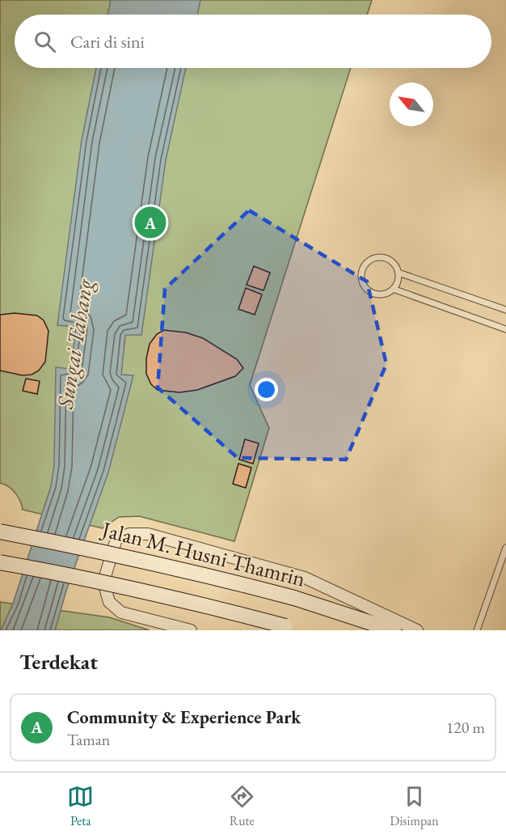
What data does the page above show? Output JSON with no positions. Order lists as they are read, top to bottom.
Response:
{
  "streets": {
    "main road": ["Jalan M. Husni Thamrin"]
  },
  "water": ["Sungai Tahang"],
  "north": "top left",
  "page": {
    "search": "Cari di sini",
    "pins": "A",
    "heading": "Terdekat",
    "list": [
      {
        "mark": "A",
        "name": "Community & Experience Park",
        "note": "Taman",
        "value": "120 m"
      }
    ],
    "nav": ["Peta", "Rute", "Disimpan"]
  }
}
